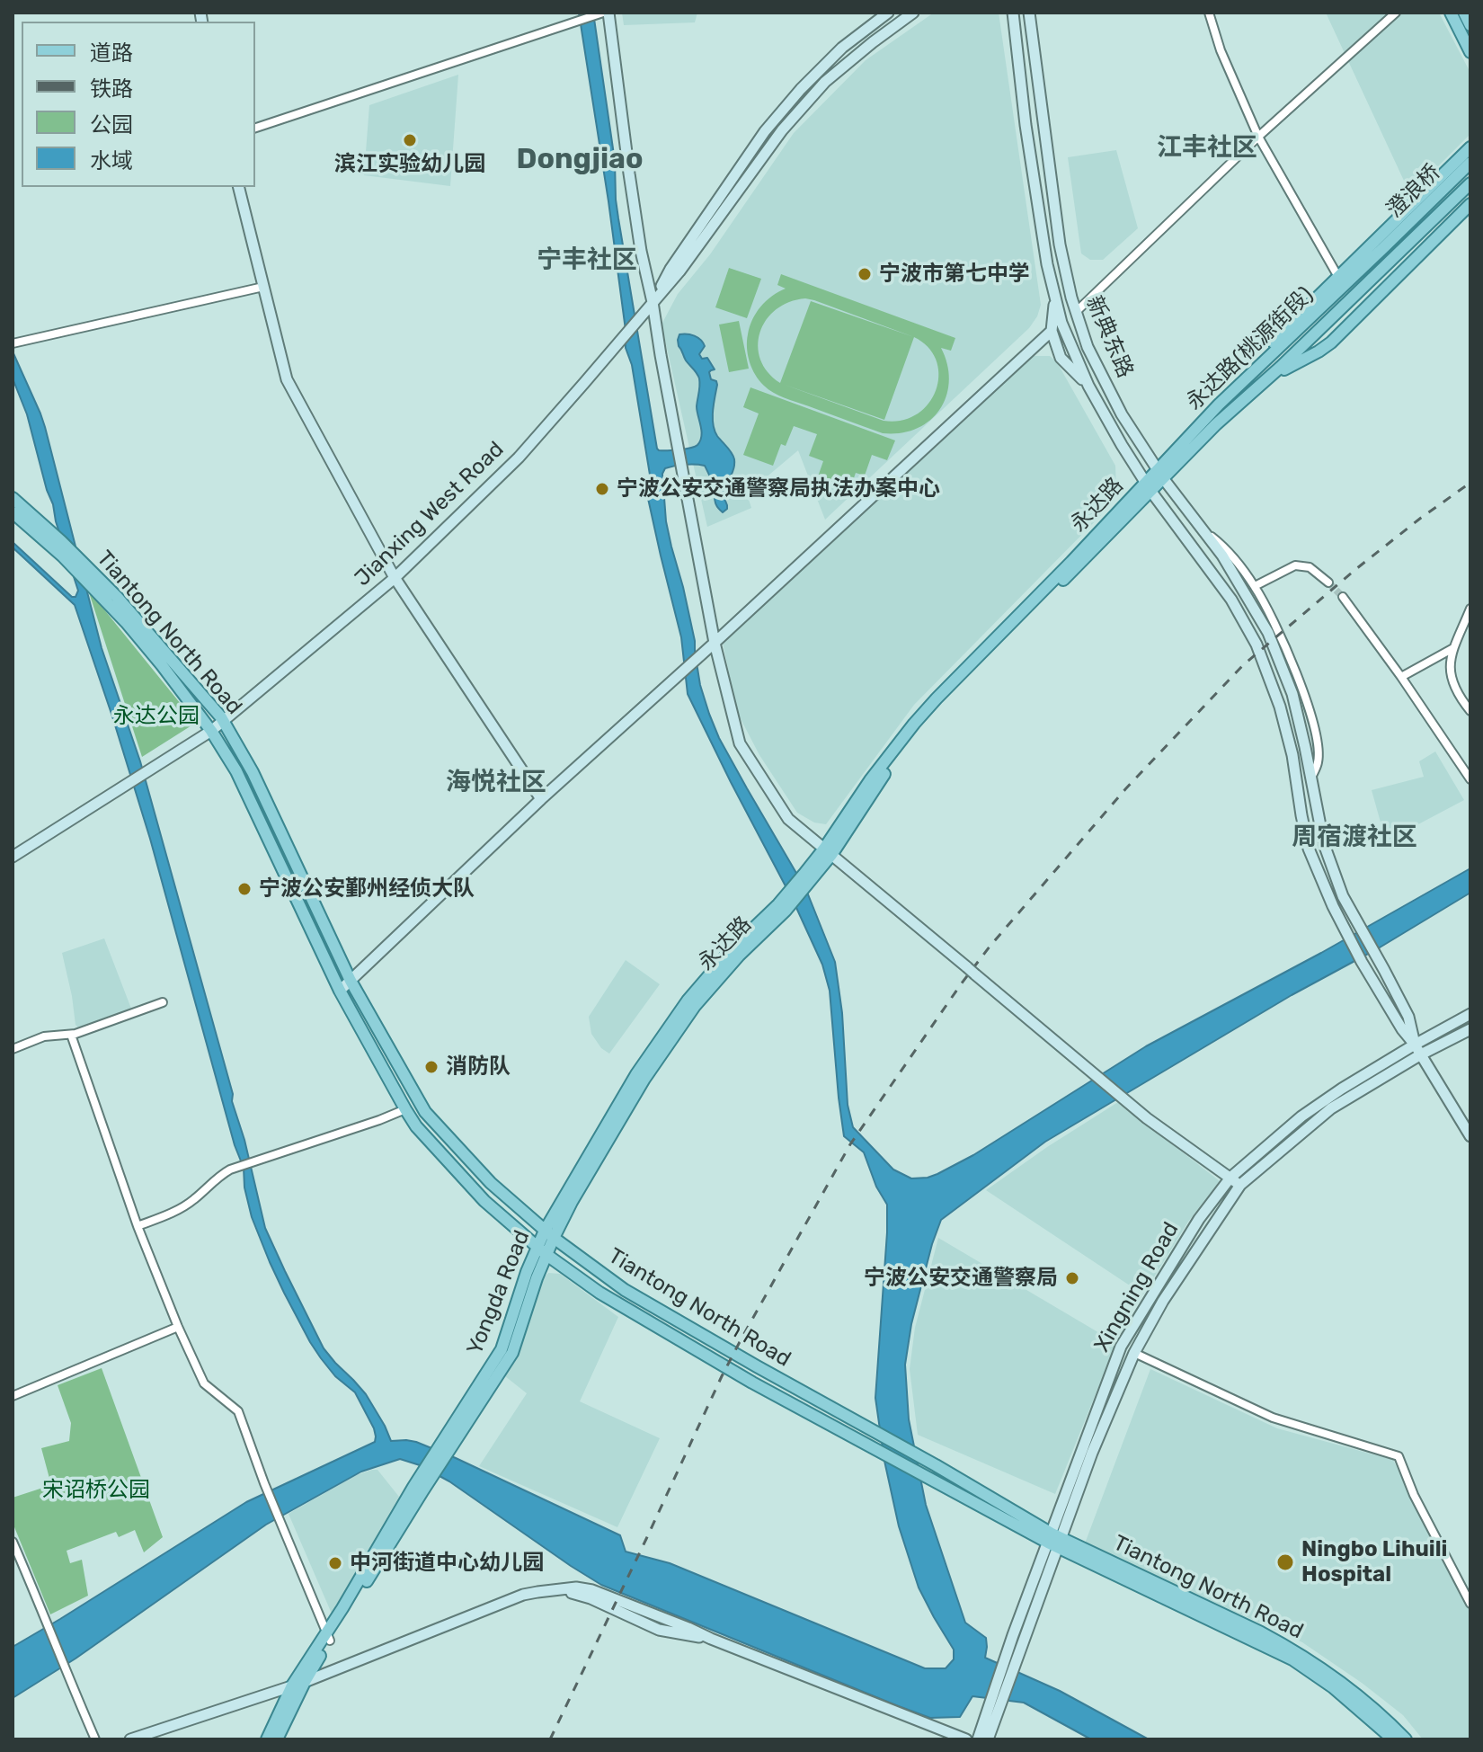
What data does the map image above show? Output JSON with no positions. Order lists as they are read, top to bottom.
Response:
{
  "streets": {
    "main road": [
      "澄浪桥",
      "新典东路",
      "永达路(桃源街段)",
      "永达路",
      "Jianxing West Road",
      "Tiantong North Road",
      "Xingning Road",
      "Yongda Road"
    ]
  },
  "crossings": [
    ["澄浪桥", "永达路(桃源街段)"],
    ["新典东路", "永达路(桃源街段)"],
    ["新典东路", "永达路"],
    ["新典东路", "Xingning Road"],
    ["永达路(桃源街段)", "永达路"],
    ["永达路", "Tiantong North Road"],
    ["永达路", "Yongda Road"],
    ["Jianxing West Road", "Tiantong North Road"],
    ["Tiantong North Road", "Xingning Road"],
    ["Tiantong North Road", "Yongda Road"]
  ],
  "districts": [
    "江丰社区",
    "Dongjiao",
    "宁丰社区",
    "海悦社区",
    "周宿渡社区"
  ],
  "parks": ["永达公园", "宋诏桥公园"],
  "places": [
    "滨江实验幼儿园",
    "宁波市第七中学",
    "宁波公安交通警察局执法办案中心",
    "宁波公安鄞州经侦大队",
    "消防队",
    "宁波公安交通警察局",
    "Ningbo Lihuili Hospital",
    "中河街道中心幼儿园"
  ],
  "legend": [
    "道路",
    "铁路",
    "公园",
    "水域"
  ]
}
